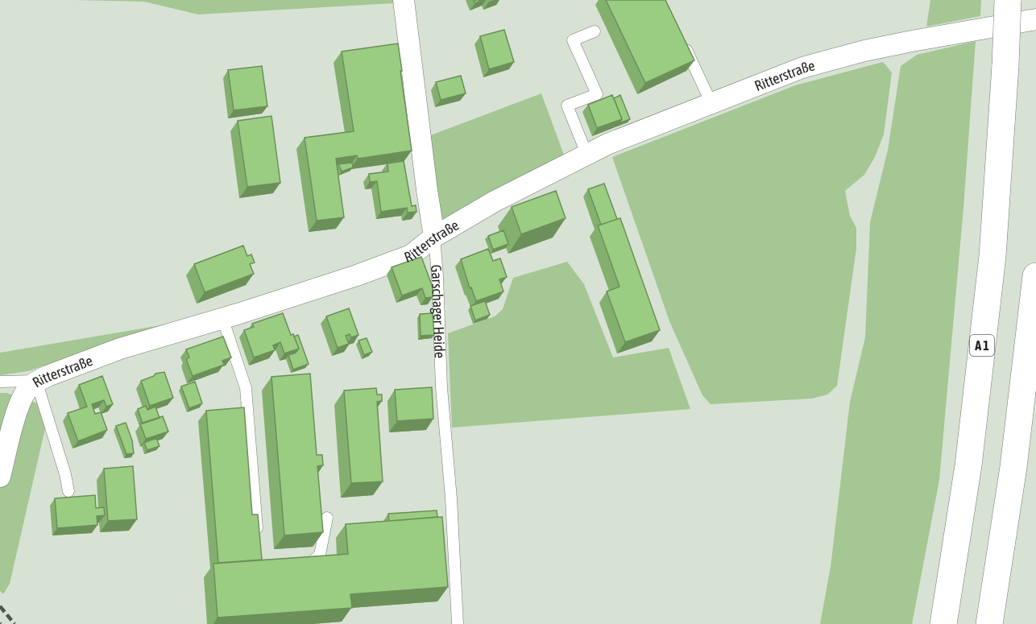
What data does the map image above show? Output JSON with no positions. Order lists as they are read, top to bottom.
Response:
{
  "streets": {
    "highway": ["A 1"],
    "street": ["Ritterstraße", "Garschager Heide"]
  },
  "crossings": [
    ["Ritterstraße", "Garschager Heide"]
  ]
}
